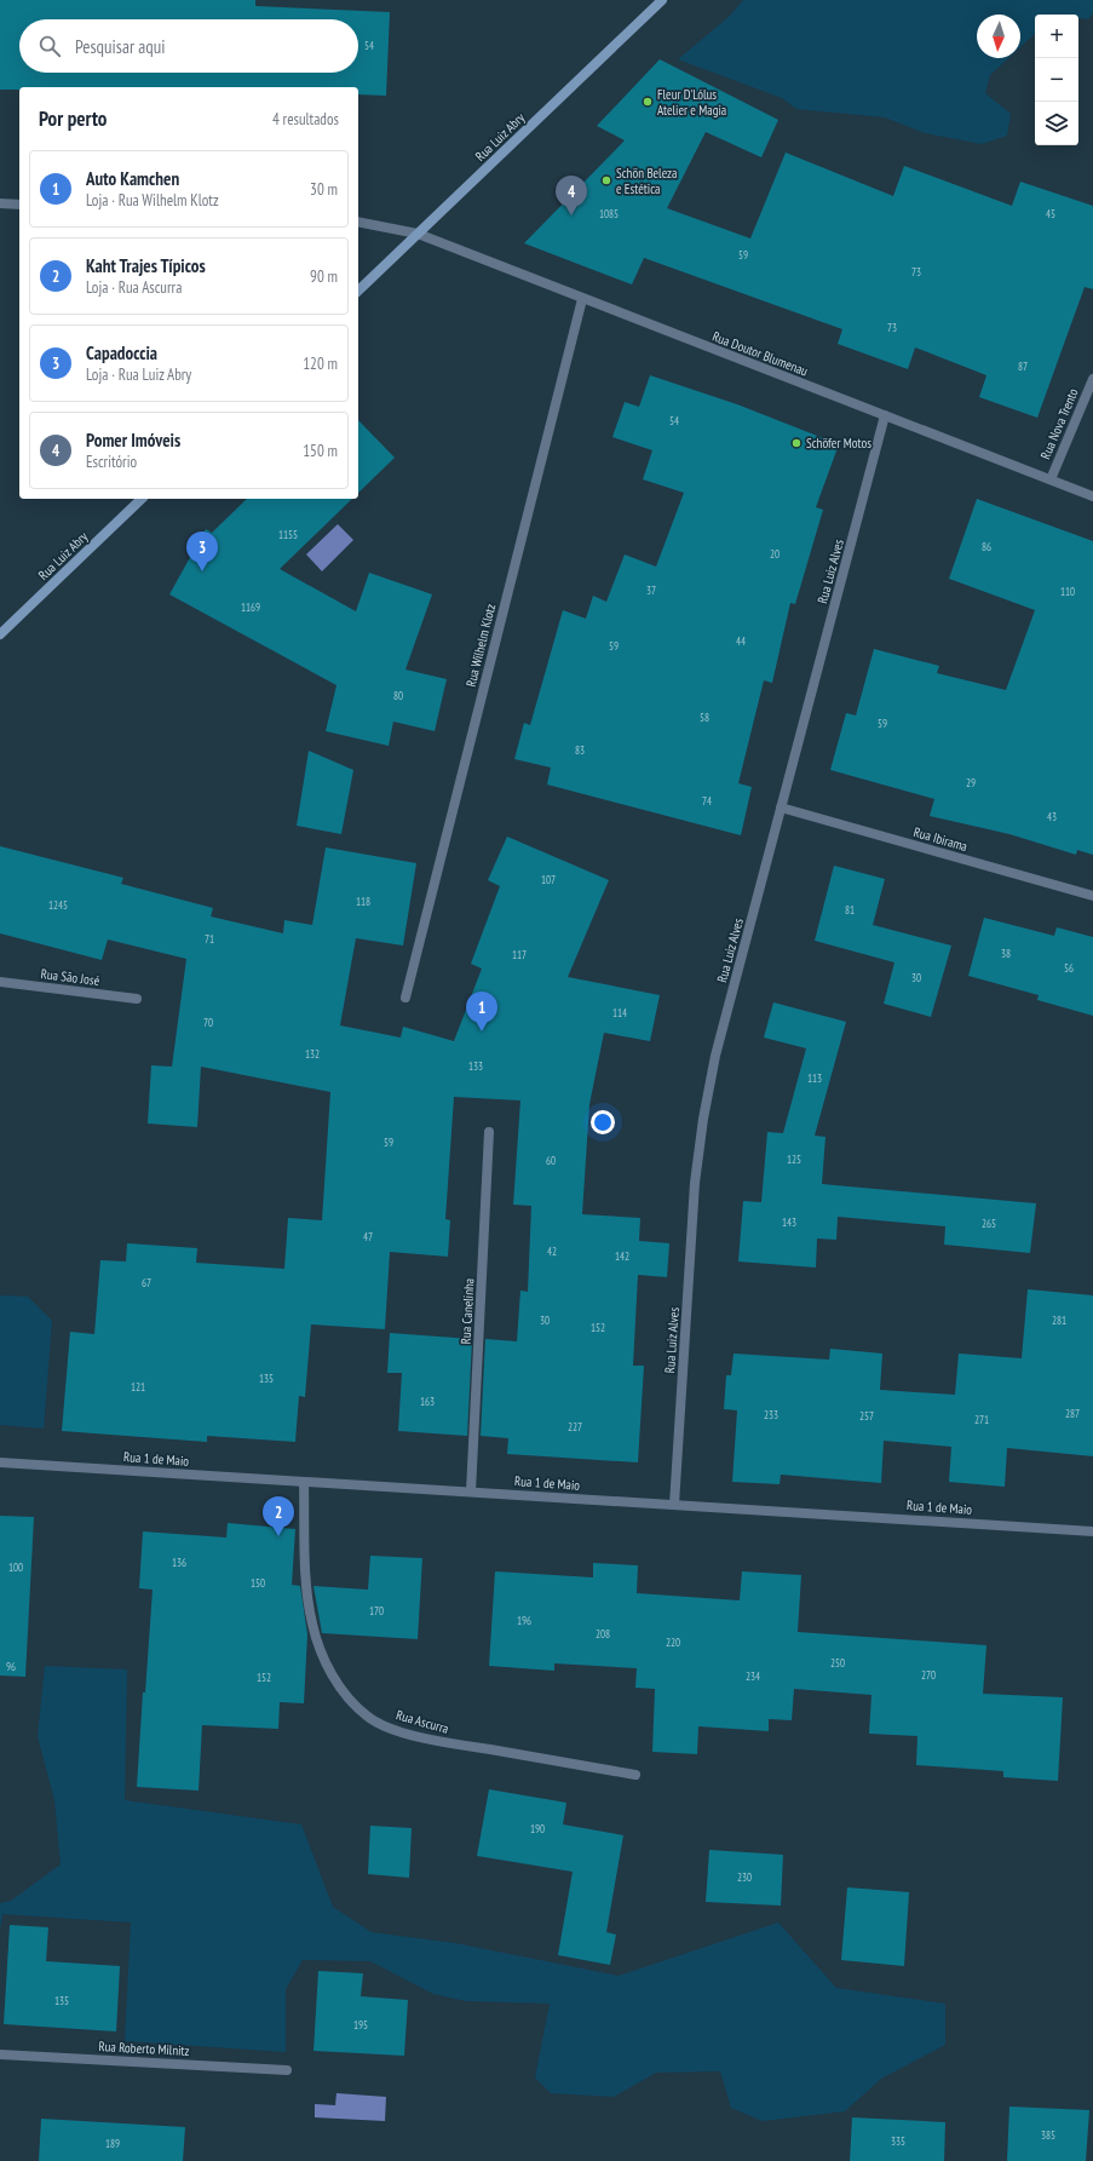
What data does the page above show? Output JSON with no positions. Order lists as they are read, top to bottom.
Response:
{
  "streets": {
    "main road": ["Rua Luiz Abry"],
    "street": [
      "Rua Doutor Blumenau",
      "Rua Nova Trento",
      "Rua Luiz Alves",
      "Rua Wilhelm Klotz",
      "Rua Ibirama",
      "Rua São José",
      "Rua Canelinha",
      "Rua 1 de Maio",
      "Rua Ascurra",
      "Rua Roberto Milnitz"
    ]
  },
  "crossings": [
    ["Rua Luiz Abry", "Rua Doutor Blumenau"],
    ["Rua Doutor Blumenau", "Rua Nova Trento"],
    ["Rua Doutor Blumenau", "Rua Luiz Alves"],
    ["Rua Doutor Blumenau", "Rua Wilhelm Klotz"],
    ["Rua Luiz Alves", "Rua Ibirama"],
    ["Rua Luiz Alves", "Rua 1 de Maio"],
    ["Rua Canelinha", "Rua 1 de Maio"],
    ["Rua 1 de Maio", "Rua Ascurra"]
  ],
  "places": ["Fleur D'Lólus Atelier e Magia", "Schön Beleza e Estética", "Schöfer Motos"],
  "house_numbers": [
    "54",
    "1085",
    "45",
    "59",
    "73",
    "73",
    "87",
    "54",
    "1155",
    "86",
    "20",
    "37",
    "110",
    "1169",
    "44",
    "59",
    "80",
    "58",
    "59",
    "83",
    "29",
    "74",
    "43",
    "107",
    "118",
    "1245",
    "81",
    "71",
    "38",
    "117",
    "56",
    "30",
    "114",
    "70",
    "132",
    "133",
    "113",
    "59",
    "125",
    "60",
    "143",
    "265",
    "47",
    "42",
    "142",
    "67",
    "30",
    "281",
    "152",
    "135",
    "121",
    "163",
    "287",
    "233",
    "257",
    "271",
    "227",
    "136",
    "100",
    "150",
    "170",
    "196",
    "208",
    "220",
    "250",
    "96",
    "270",
    "234",
    "152",
    "190",
    "230",
    "135",
    "195",
    "385",
    "335",
    "189"
  ],
  "north": "bottom",
  "page": {
    "map_buttons": ["+", "−"],
    "search": "Pesquisar aqui",
    "heading": ["Por perto", "4 resultados"],
    "list": [
      {
        "mark": "1",
        "name": "Auto Kamchen",
        "note": "Loja · Rua Wilhelm Klotz",
        "value": "30 m"
      },
      {
        "mark": "2",
        "name": "Kaht Trajes Típicos",
        "note": "Loja · Rua Ascurra",
        "value": "90 m"
      },
      {
        "mark": "3",
        "name": "Capadoccia",
        "note": "Loja · Rua Luiz Abry",
        "value": "120 m"
      },
      {
        "mark": "4",
        "name": "Pomer Imóveis",
        "note": "Escritório",
        "value": "150 m"
      }
    ],
    "pins": [
      "4",
      "3",
      "1",
      "2"
    ]
  }
}
